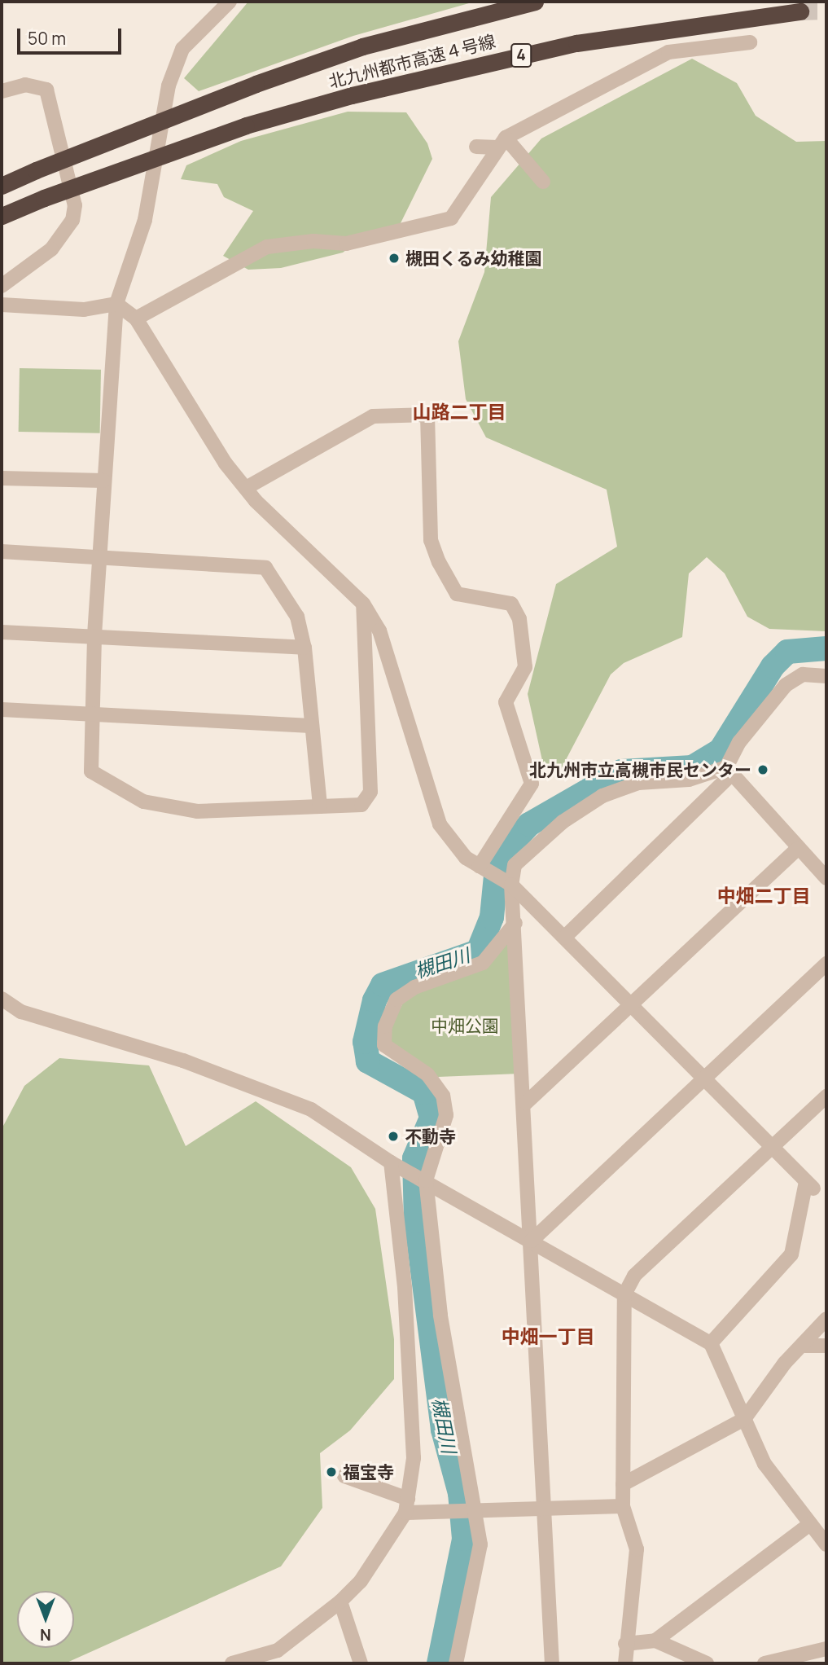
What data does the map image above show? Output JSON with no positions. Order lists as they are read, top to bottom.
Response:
{
  "streets": {
    "highway": ["4", "北九州都市高速４号線"]
  },
  "districts": ["山路二丁目", "中畑二丁目", "中畑一丁目"],
  "water": ["槻田川"],
  "parks": ["中畑公園"],
  "places": [
    "槻田くるみ幼稚園",
    "北九州市立高槻市民センター",
    "不動寺",
    "福宝寺"
  ],
  "scale_bar": "50 m",
  "north": "bottom"
}
